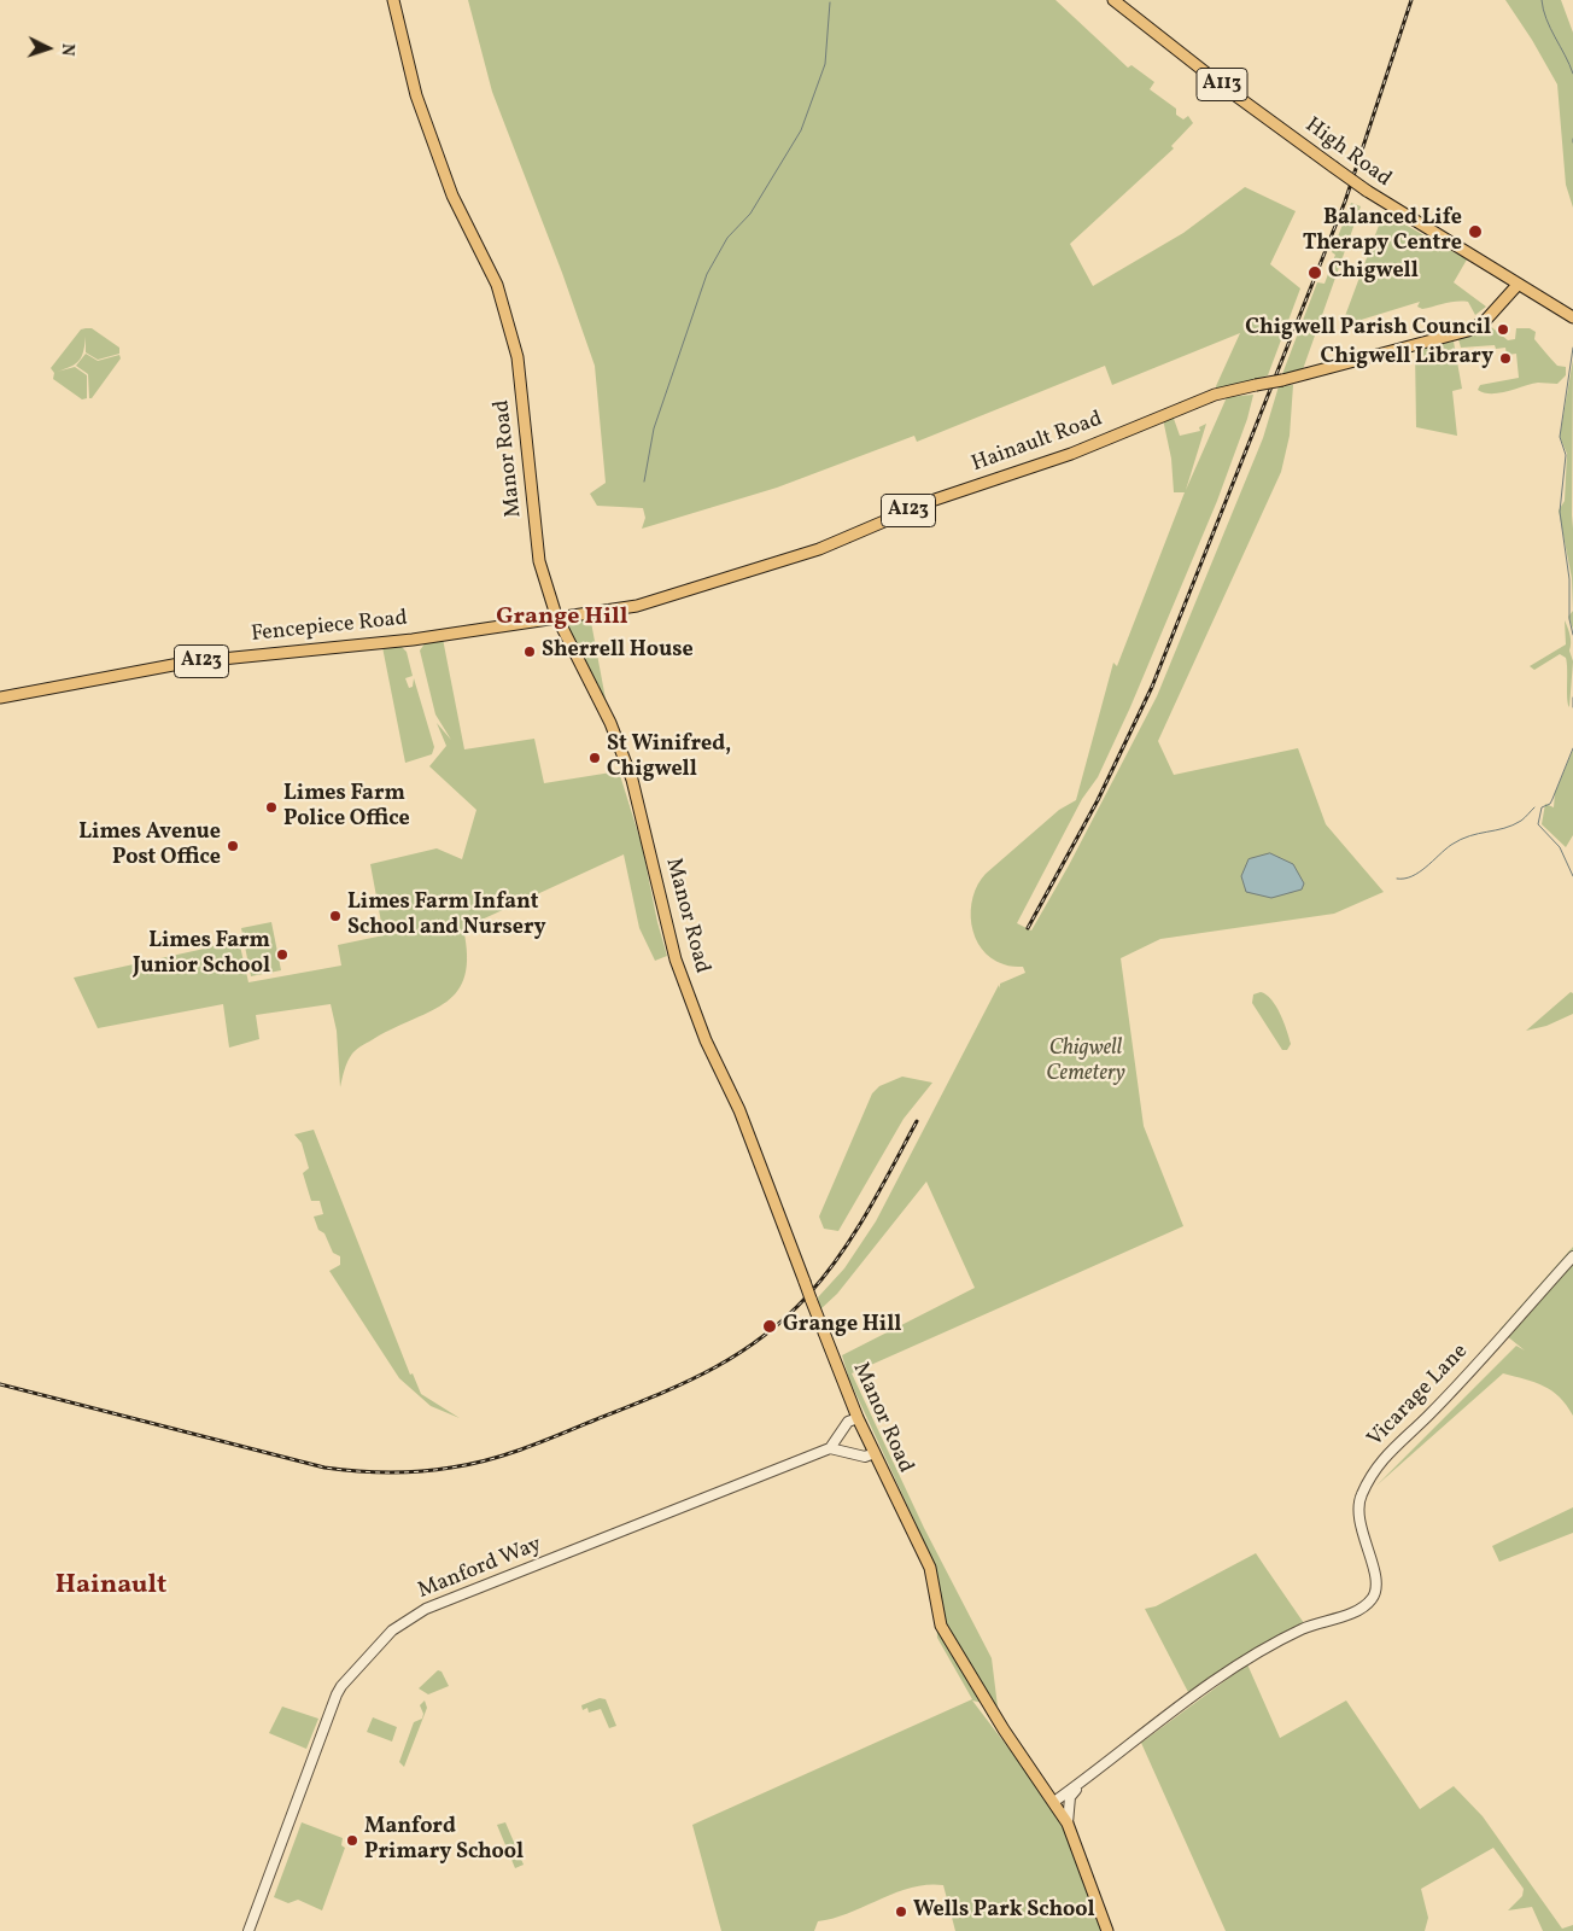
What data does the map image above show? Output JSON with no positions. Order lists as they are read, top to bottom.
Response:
{
  "streets": {
    "main road": [
      "A113",
      "High Road",
      "Hainault Road",
      "Manor Road",
      "A123",
      "Fencepiece Road"
    ],
    "street": ["Vicarage Lane", "Manford Way"]
  },
  "crossings": [
    ["High Road", "Hainault Road"],
    ["Hainault Road", "Manor Road"],
    ["Hainault Road", "Fencepiece Road"],
    ["Manor Road", "Fencepiece Road"],
    ["Manor Road", "Vicarage Lane"]
  ],
  "districts": ["Grange Hill", "Hainault"],
  "parks": ["Chigwell Cemetery"],
  "places": [
    "Balanced Life Therapy Centre",
    "Chigwell",
    "Chigwell Parish Council",
    "Chigwell Library",
    "Sherrell House",
    "St Winifred, Chigwell",
    "Limes Farm Police Office",
    "Limes Avenue Post Office",
    "Limes Farm Infant School and Nursery",
    "Limes Farm Junior School",
    "Grange Hill",
    "Manford Primary School",
    "Wells Park School"
  ],
  "north": "right"
}
